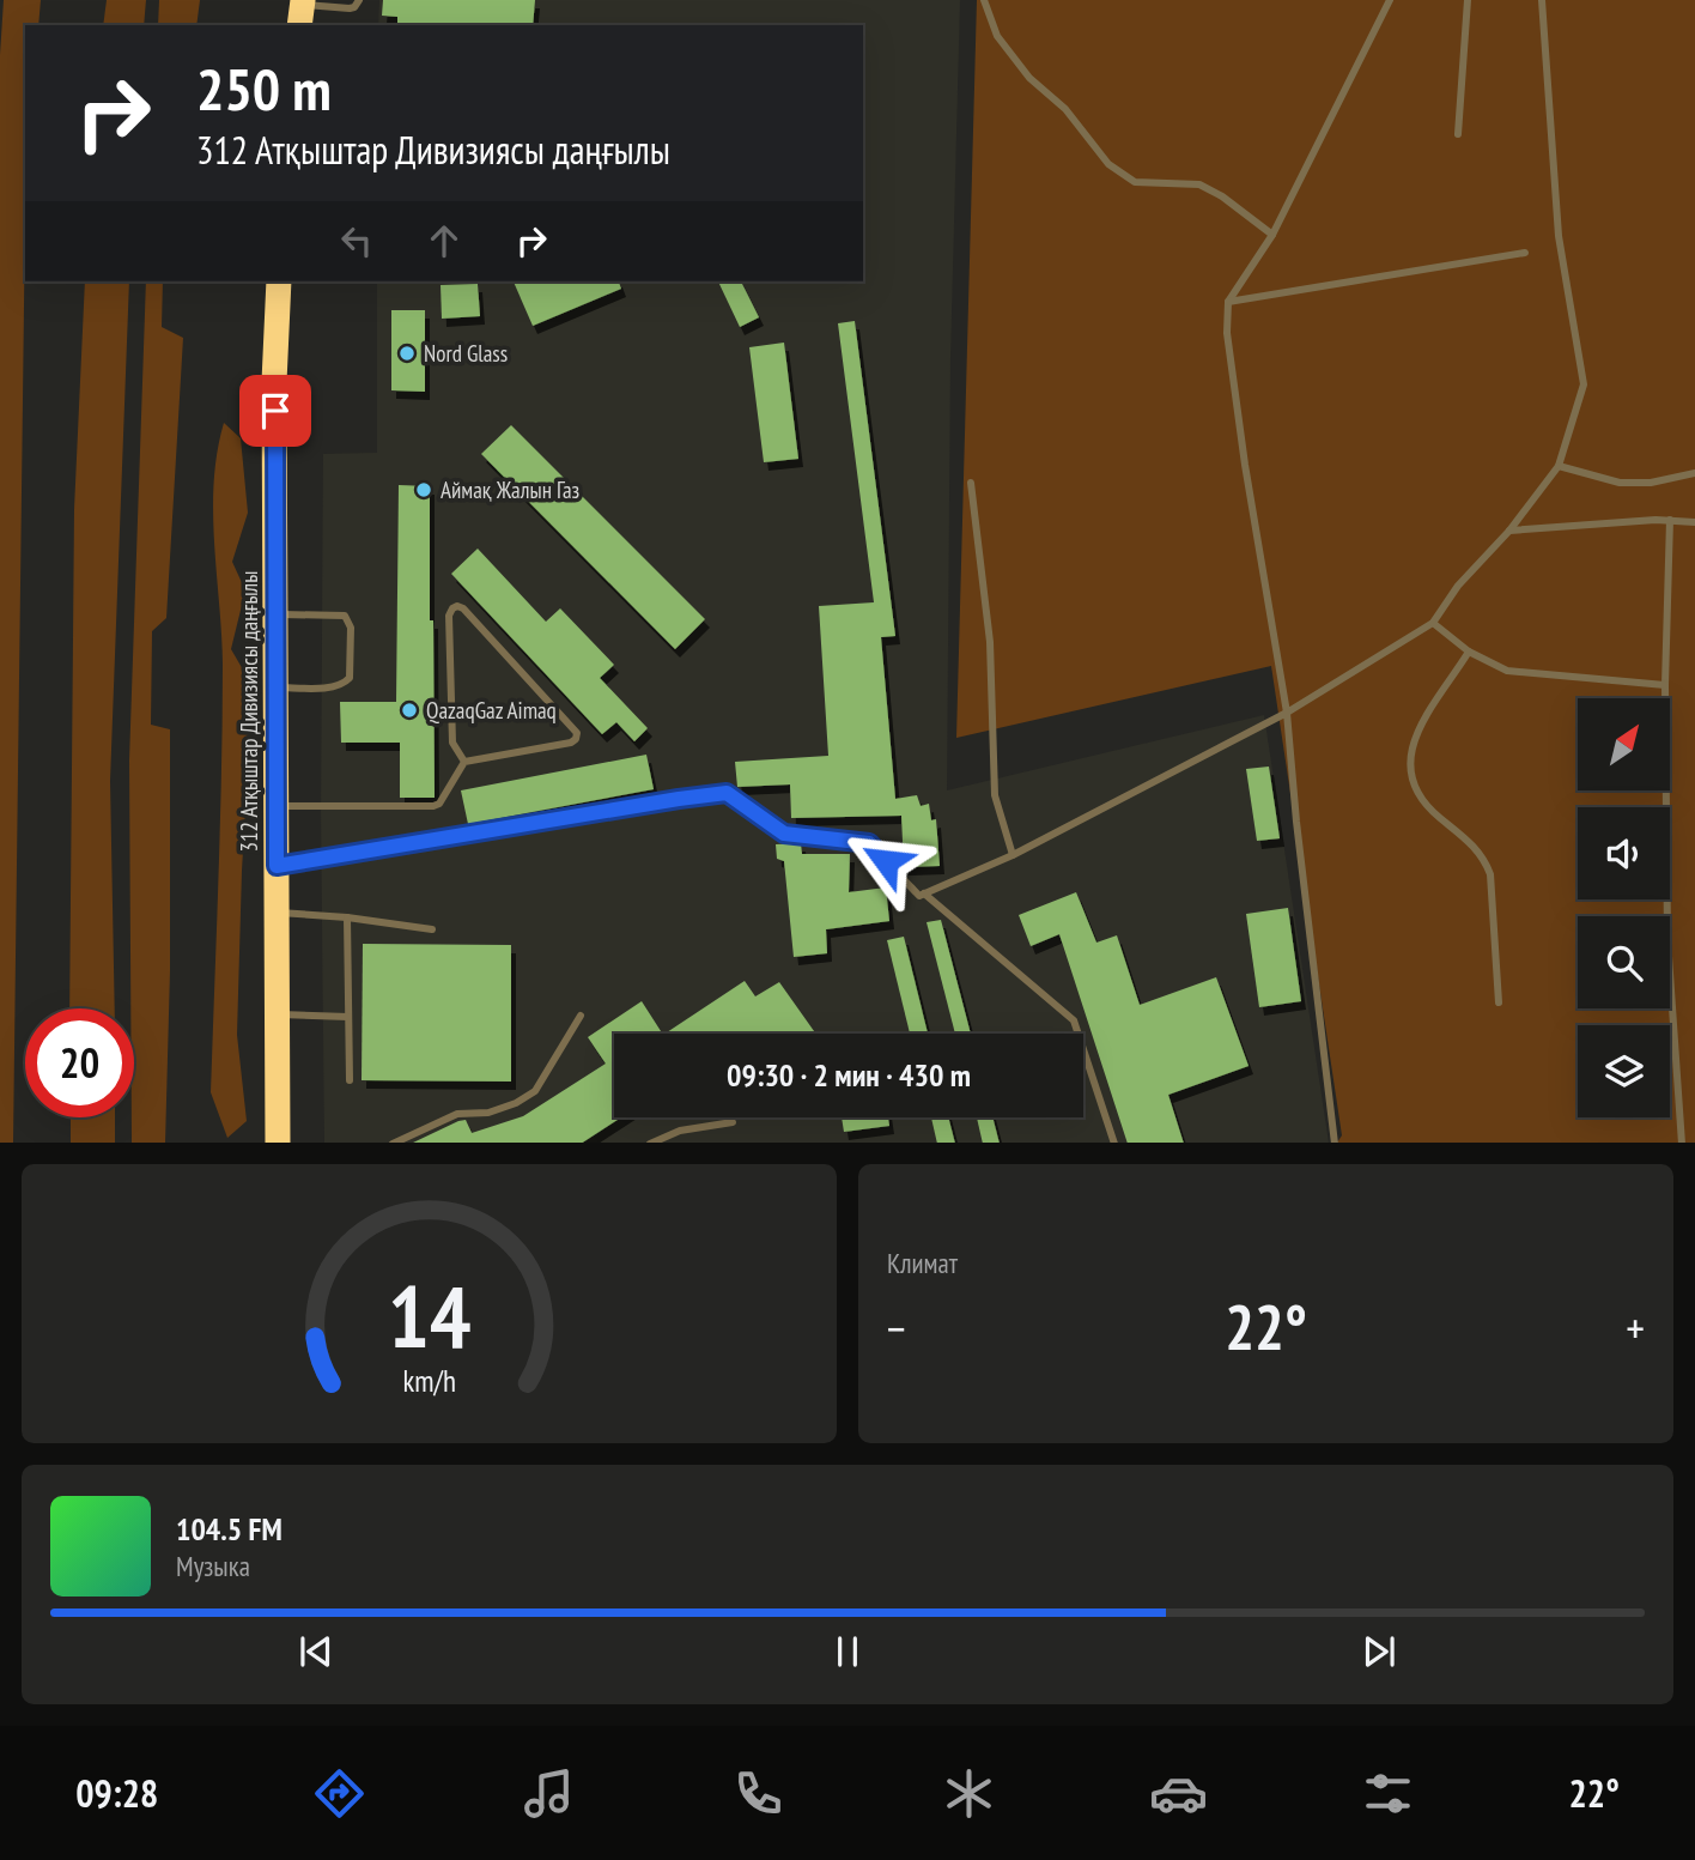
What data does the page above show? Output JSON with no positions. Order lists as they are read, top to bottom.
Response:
{
  "streets": {
    "highway": ["312 Атқыштар Дивизиясы даңғылы"]
  },
  "places": ["Nord Glass", "Аймақ Жалын Газ", "QazaqGaz Aimaq"],
  "north": "top right",
  "page": {
    "turn": ["250 m", "312 Атқыштар Дивизиясы даңғылы"],
    "limit": "20",
    "trip": "09:30 · 2 мин · 430 m",
    "tile": "Климат",
    "heat": ["−", "22°", "+"],
    "song": ["104.5 FM", "Музыка"],
    "tabs": ["09:28", "22°"],
    "gauge": ["14", "km/h"]
  }
}
